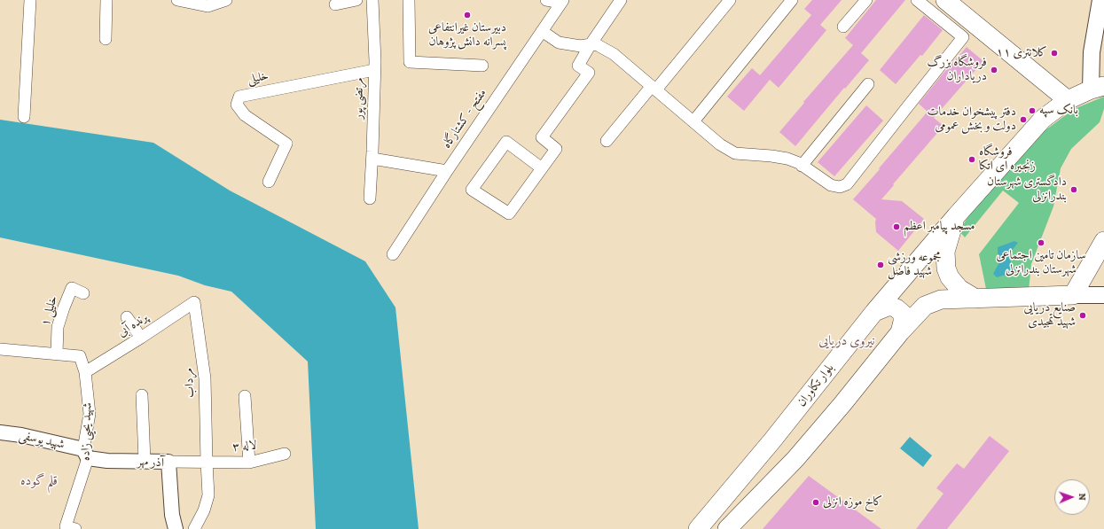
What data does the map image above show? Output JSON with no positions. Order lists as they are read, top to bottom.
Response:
{
  "streets": {
    "main road": ["بلوار تکاوران"],
    "street": [
      "خلیلی",
      "مرتضی پور",
      "مفتح - کشتارگاه",
      "خلیلی ۱",
      "پرنده آبی",
      "مرداب",
      "شهید یحیی زاده",
      "شهید یوسفی",
      "لاله ۳",
      "آذر مهر"
    ]
  },
  "crossings": [
    ["خلیلی", "مرتضی پور"],
    ["خلیلی ۱", "شهید یحیی زاده"],
    ["پرنده آبی", "مرداب"],
    ["پرنده آبی", "شهید یحیی زاده"],
    ["مرداب", "لاله ۳"],
    ["شهید یحیی زاده", "شهید یوسفی"],
    ["شهید یحیی زاده", "آذر مهر"],
    ["شهید یوسفی", "آذر مهر"],
    ["لاله ۳", "آذر مهر"]
  ],
  "districts": ["نیروی دریایی", "قلم گوده"],
  "places": [
    "دبیرستان غیرانتفاعی پسرانه دانش پژوهان",
    "کلانتری ۱۱",
    "فروشگاه بزرگ دریاداران",
    "بانک سپه",
    "دفتر پیشخوان خدمات دولت و بخش عمومی",
    "فروشگاه زنجیره ای اتکا",
    "دادگستری شهرستان بندرانزلی",
    "مسجد پیامبر اعظم",
    "سازمان تامین اجتماعی شهرستان بندرانزلی",
    "مجموعه ورزشی شهید فاضل",
    "صنایع دریایی شهید تمجیدی",
    "کاخ موزه انزلی"
  ],
  "north": "right"
}
